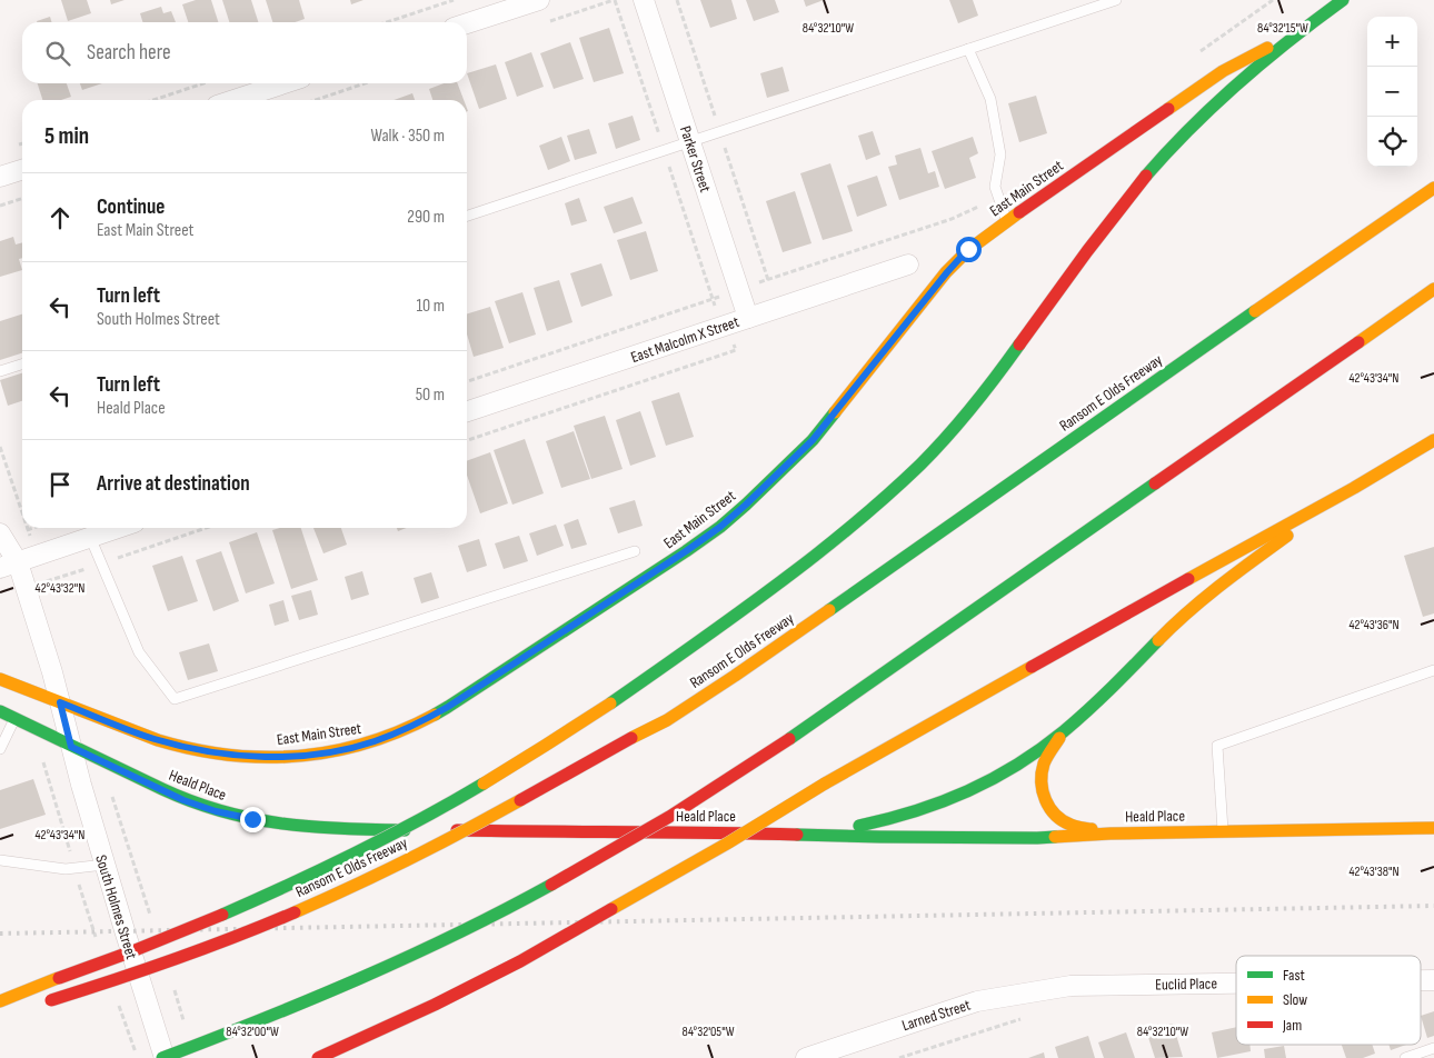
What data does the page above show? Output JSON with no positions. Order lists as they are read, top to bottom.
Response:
{
  "streets": {
    "main road": ["East Main Street", "Ransom E Olds Freeway", "Heald Place"],
    "street": [
      "Parker Street",
      "East Malcolm X Street",
      "South Holmes Street",
      "Euclid Place",
      "Larned Street"
    ]
  },
  "crossings": [
    ["Parker Street", "East Malcolm X Street"],
    ["East Main Street", "South Holmes Street"],
    ["Heald Place", "South Holmes Street"],
    ["Euclid Place", "Larned Street"]
  ],
  "legend": ["Fast", "Slow", "Jam"],
  "page": {
    "map_buttons": ["+", "−"],
    "search": "Search here",
    "heading": ["5 min", "Walk · 350 m"],
    "list": [
      ["Continue", "East Main Street", "290 m"],
      ["Turn left", "South Holmes Street", "10 m"],
      ["Turn left", "Heald Place", "50 m"],
      "Arrive at destination"
    ]
  },
  "coordinates": [
    "84°32'10\"W",
    "84°32'15\"W",
    "42°43'34\"N",
    "42°43'32\"N",
    "42°43'36\"N",
    "42°43'38\"N",
    "84°32'00\"W",
    "84°32'05\"W"
  ]
}
